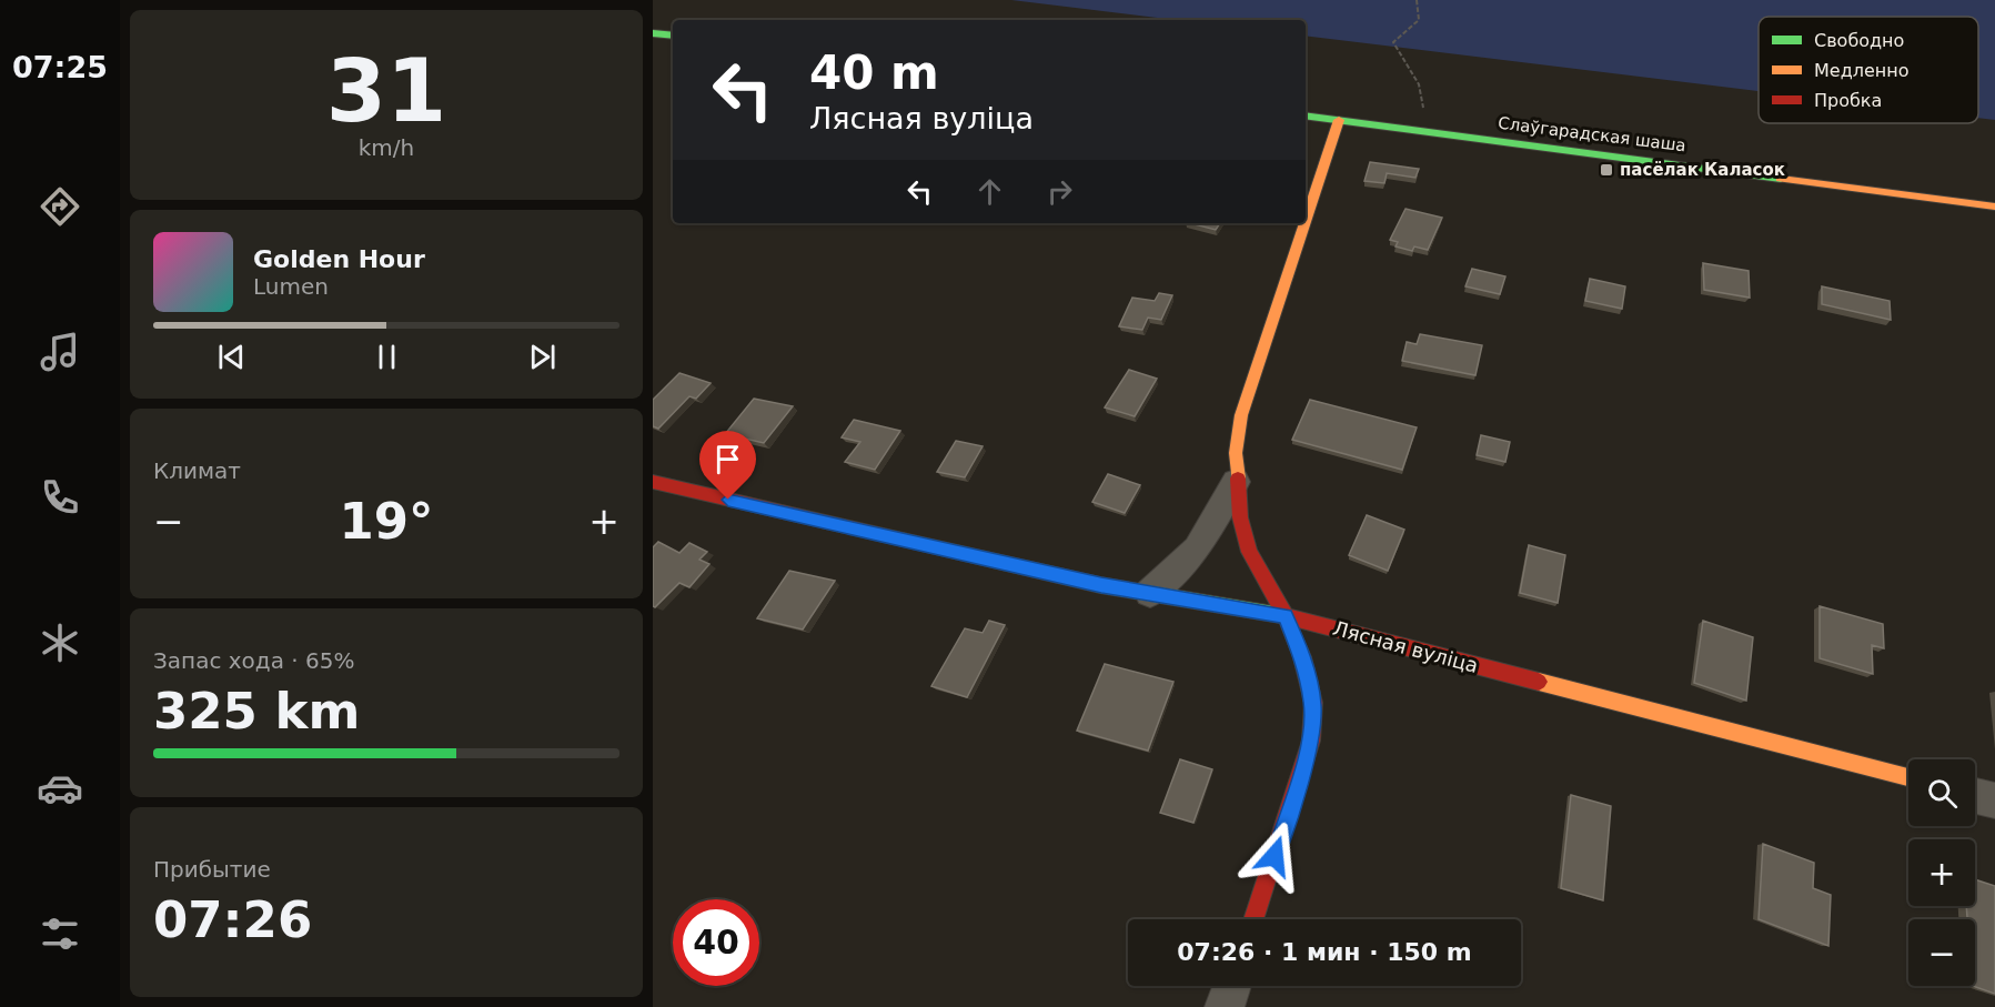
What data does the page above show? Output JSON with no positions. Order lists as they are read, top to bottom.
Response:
{
  "streets": {
    "street": ["Слаўгарадская шаша", "Лясная вуліца"]
  },
  "places": {
    "transit": ["пасёлак Каласок"]
  },
  "legend": ["Свободно", "Медленно", "Пробка"],
  "page": {
    "tabs": "07:25",
    "tile": [
      ["31", "km/h"],
      "Климат",
      ["Запас хода · 65%", "325 km"],
      ["Прибытие", "07:26"]
    ],
    "turn": ["40 m", "Лясная вуліца"],
    "song": ["Golden Hour", "Lumen"],
    "heat": ["−", "19°", "+"],
    "map_buttons": ["+", "−"],
    "limit": "40",
    "trip": "07:26 · 1 мин · 150 m"
  }
}
